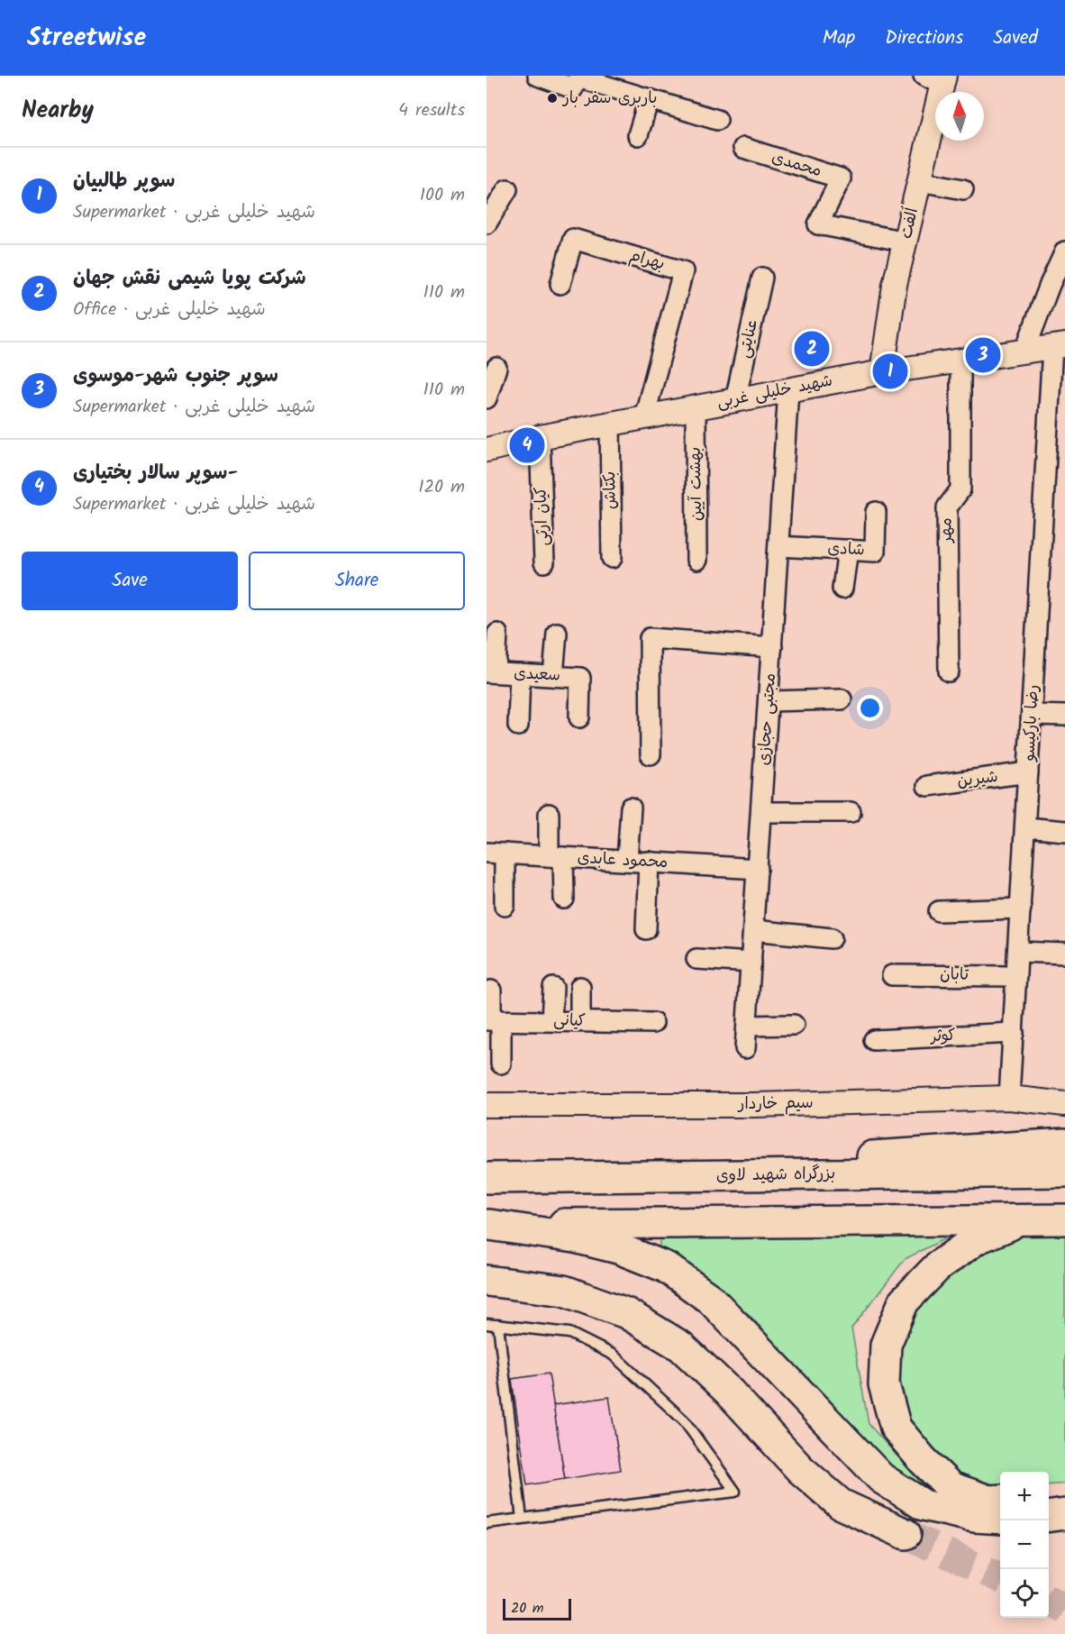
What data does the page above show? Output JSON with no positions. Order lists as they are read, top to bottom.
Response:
{
  "streets": {
    "highway": ["بزرگراه شهید لاوی"],
    "street": [
      "محمدی",
      "اُلفت",
      "بهرام",
      "عنایتی",
      "شهید خلیلی غربی",
      "بهشت آیین",
      "بکتاش",
      "کیان ارثی",
      "مهر",
      "شادی",
      "سعیدی",
      "مجتبی حجازی",
      "رضا بارکیسو",
      "شیرین",
      "محمود عابدی",
      "تابان",
      "کیانی",
      "کوثر",
      "سیم خاردار"
    ]
  },
  "crossings": [
    ["محمدی", "اُلفت"],
    ["اُلفت", "شهید خلیلی غربی"],
    ["بهرام", "شهید خلیلی غربی"],
    ["عنایتی", "شهید خلیلی غربی"],
    ["شهید خلیلی غربی", "بهشت آیین"],
    ["شهید خلیلی غربی", "بکتاش"],
    ["شهید خلیلی غربی", "کیان ارثی"],
    ["شهید خلیلی غربی", "مهر"],
    ["شهید خلیلی غربی", "مجتبی حجازی"],
    ["شهید خلیلی غربی", "رضا بارکیسو"],
    ["شادی", "مجتبی حجازی"],
    ["مجتبی حجازی", "محمود عابدی"],
    ["رضا بارکیسو", "شیرین"],
    ["رضا بارکیسو", "تابان"],
    ["رضا بارکیسو", "کوثر"],
    ["رضا بارکیسو", "سیم خاردار"]
  ],
  "places": ["باربری سفر بار"],
  "scale_bar": "20 m",
  "north": "top",
  "page": {
    "header": "Streetwise",
    "nav": ["Map", "Directions", "Saved"],
    "heading": ["Nearby", "4 results"],
    "list": [
      {
        "mark": "1",
        "name": "سوپر طالبیان",
        "note": "Supermarket · شهید خلیلی غربی",
        "value": "100 m"
      },
      {
        "mark": "2",
        "name": "شرکت پویا شیمی نقش جهان",
        "note": "Office · شهید خلیلی غربی",
        "value": "110 m"
      },
      {
        "mark": "3",
        "name": "سوپر جنوب شهر-موسوی",
        "note": "Supermarket · شهید خلیلی غربی",
        "value": "110 m"
      },
      {
        "mark": "4",
        "name": "سوپر سالار بختیاری-",
        "note": "Supermarket · شهید خلیلی غربی",
        "value": "120 m"
      }
    ],
    "pins": [
      "2",
      "3",
      "1",
      "4"
    ],
    "buttons": ["Save", "Share"],
    "map_buttons": ["+", "−"],
    "scale": "20 m"
  }
}
